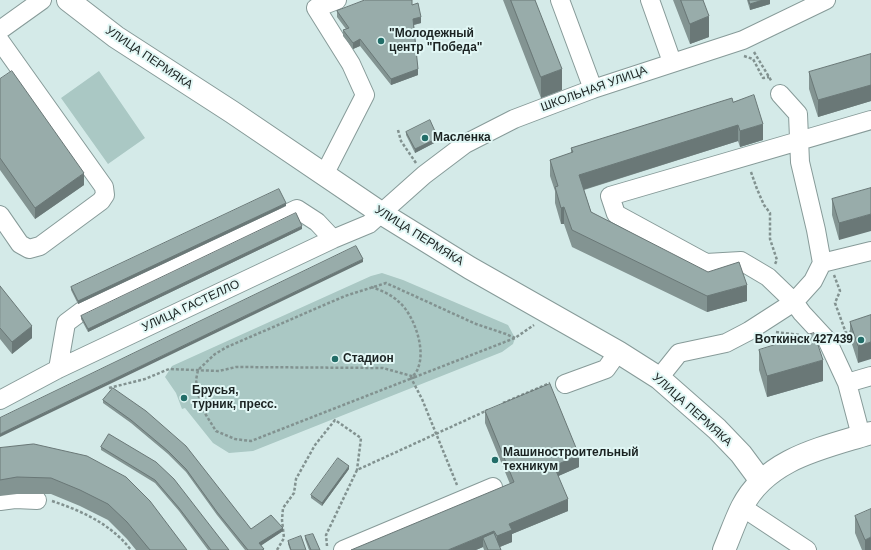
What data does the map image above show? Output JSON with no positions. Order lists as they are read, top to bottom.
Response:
{
  "streets": {
    "main road": ["УЛИЦА ПЕРМЯКА"],
    "street": ["ШКОЛЬНАЯ УЛИЦА", "УЛИЦА ГАСТЕЛЛО"]
  },
  "crossings": [
    ["УЛИЦА ПЕРМЯКА", "ШКОЛЬНАЯ УЛИЦА"],
    ["УЛИЦА ПЕРМЯКА", "УЛИЦА ГАСТЕЛЛО"],
    ["ШКОЛЬНАЯ УЛИЦА", "УЛИЦА ГАСТЕЛЛО"]
  ],
  "places": [
    "\"Молодежный центр \"Победа\"",
    "Масленка",
    "Воткинск 427439",
    "Стадион",
    "Брусья, турник, пресс.",
    "Машиностроительный техникум"
  ]
}
